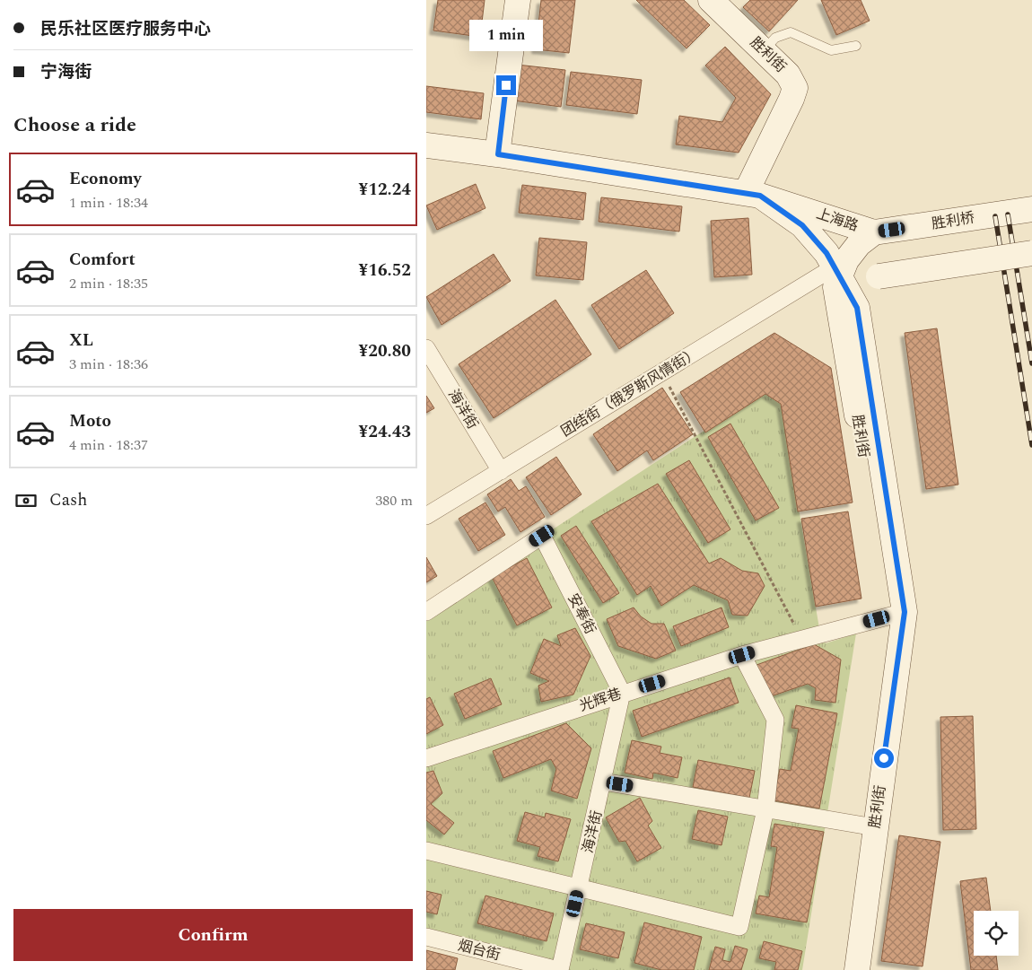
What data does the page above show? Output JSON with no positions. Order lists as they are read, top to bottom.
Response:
{
  "streets": {
    "main road": ["胜利街", "上海路", "胜利桥"],
    "street": [
      "团结街（俄罗斯风情街）",
      "海洋街",
      "安奉街",
      "光辉巷",
      "烟台街"
    ]
  },
  "crossings": [
    ["胜利街", "上海路"],
    ["胜利街", "团结街（俄罗斯风情街）"],
    ["胜利街", "光辉巷"],
    ["上海路", "胜利桥"],
    ["上海路", "团结街（俄罗斯风情街）"],
    ["团结街（俄罗斯风情街）", "海洋街"],
    ["海洋街", "安奉街"],
    ["海洋街", "光辉巷"],
    ["海洋街", "烟台街"],
    ["安奉街", "光辉巷"]
  ],
  "page": {
    "banner": ["民乐社区医疗服务中心", "宁海街"],
    "bubble": "1 min",
    "heading": "Choose a ride",
    "list": [
      {
        "name": "Economy",
        "note": "1 min · 18:34",
        "value": "¥12.24"
      },
      {
        "name": "Comfort",
        "note": "2 min · 18:35",
        "value": "¥16.52"
      },
      {
        "name": "XL",
        "note": "3 min · 18:36",
        "value": "¥20.80"
      },
      {
        "name": "Moto",
        "note": "4 min · 18:37",
        "value": "¥24.43"
      }
    ],
    "pay": ["Cash", "380 m"],
    "buttons": "Confirm"
  }
}
